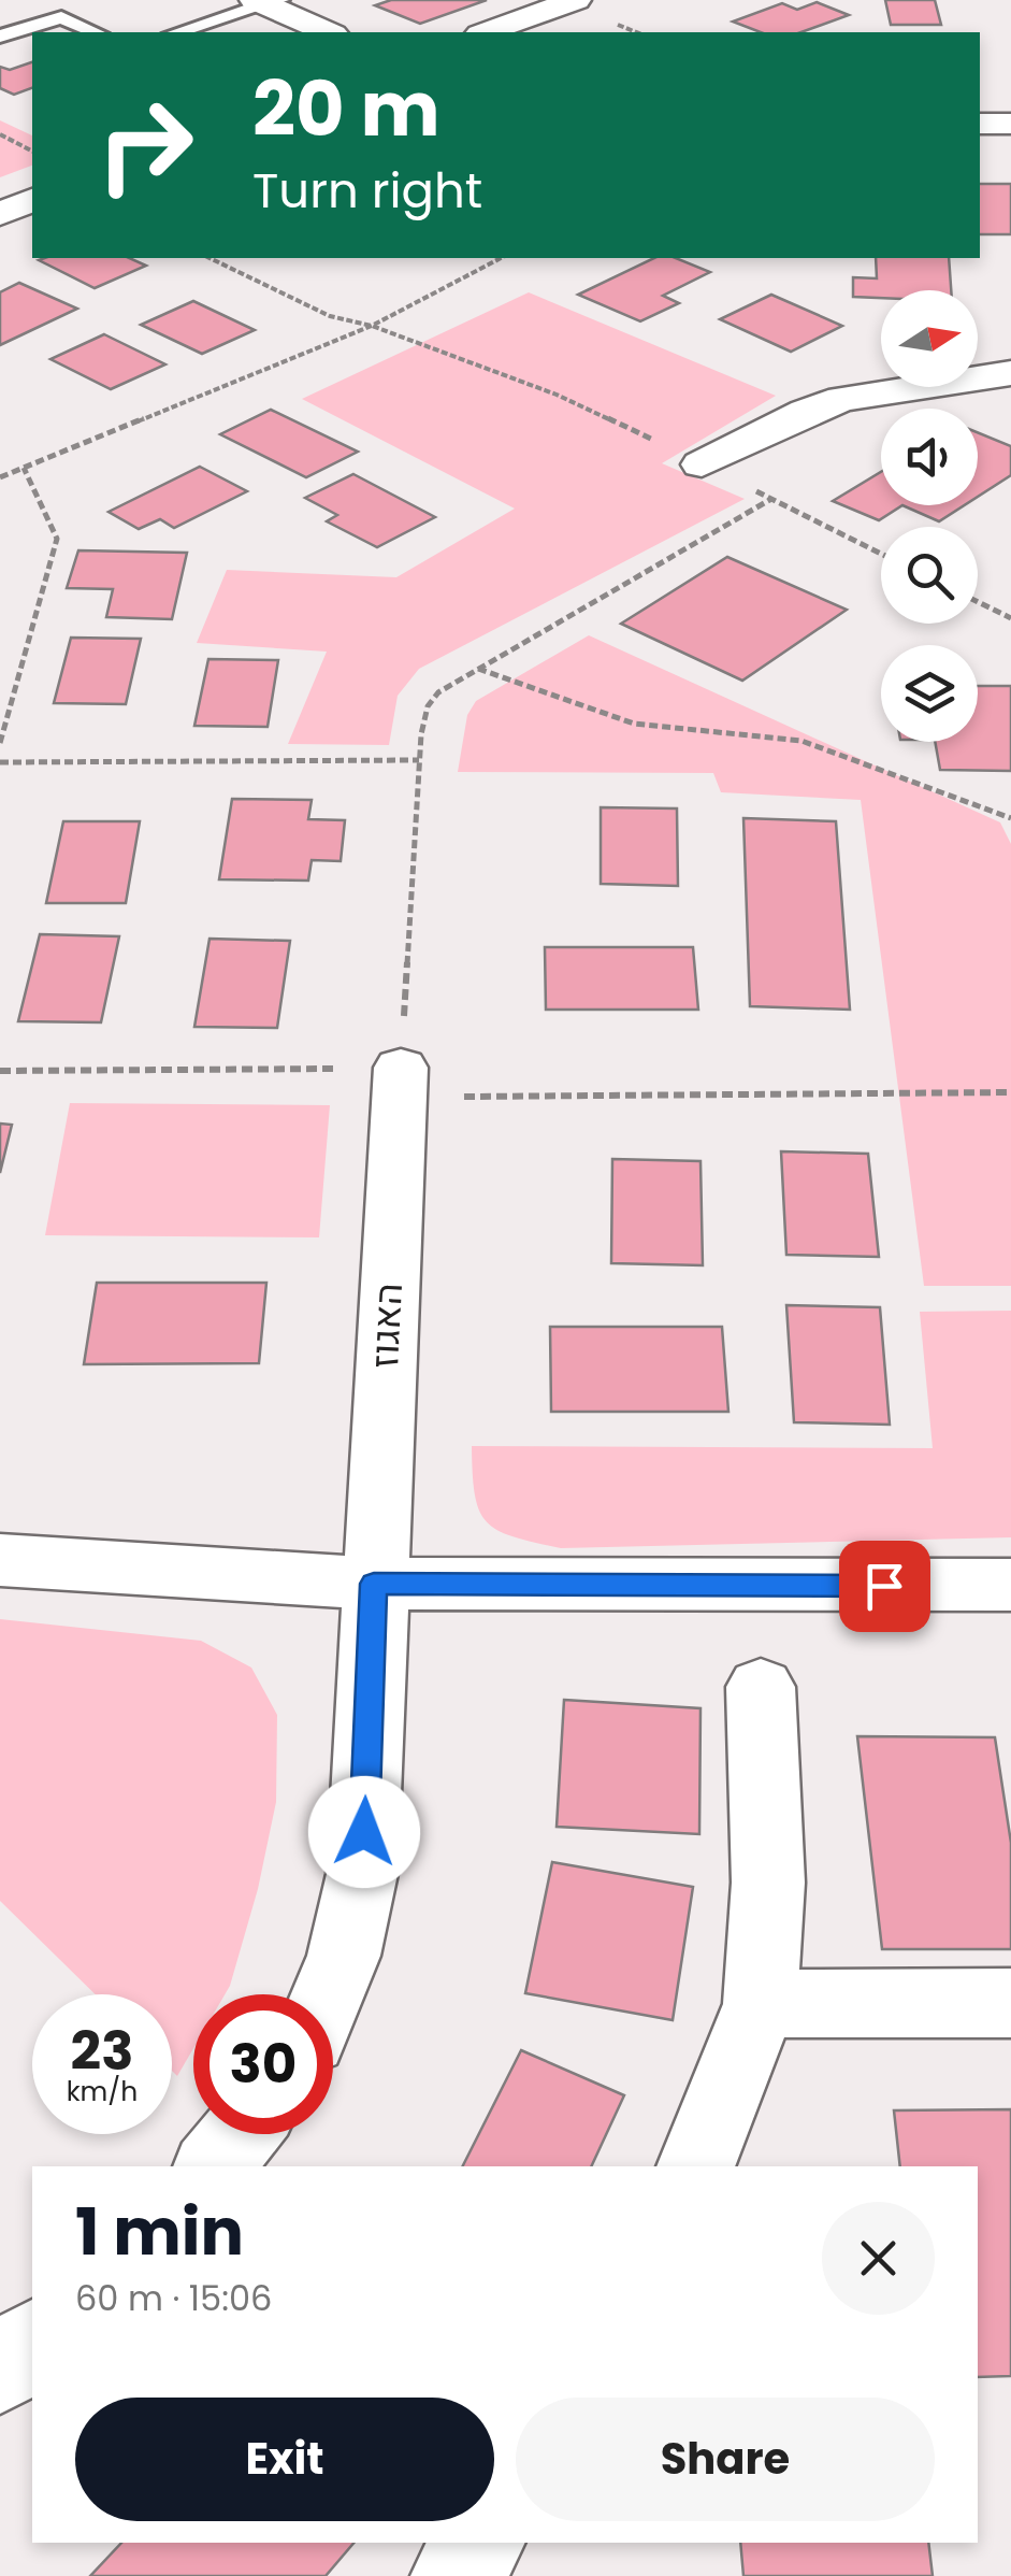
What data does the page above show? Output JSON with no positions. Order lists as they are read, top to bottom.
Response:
{
  "streets": {
    "street": ["האגוז"]
  },
  "north": "right",
  "page": {
    "turn": ["20 m", "Turn right"],
    "speed": "23 km/h",
    "limit": "30",
    "heading": ["1 min", "60 m · 15:06"],
    "buttons": ["Exit", "Share"]
  }
}
